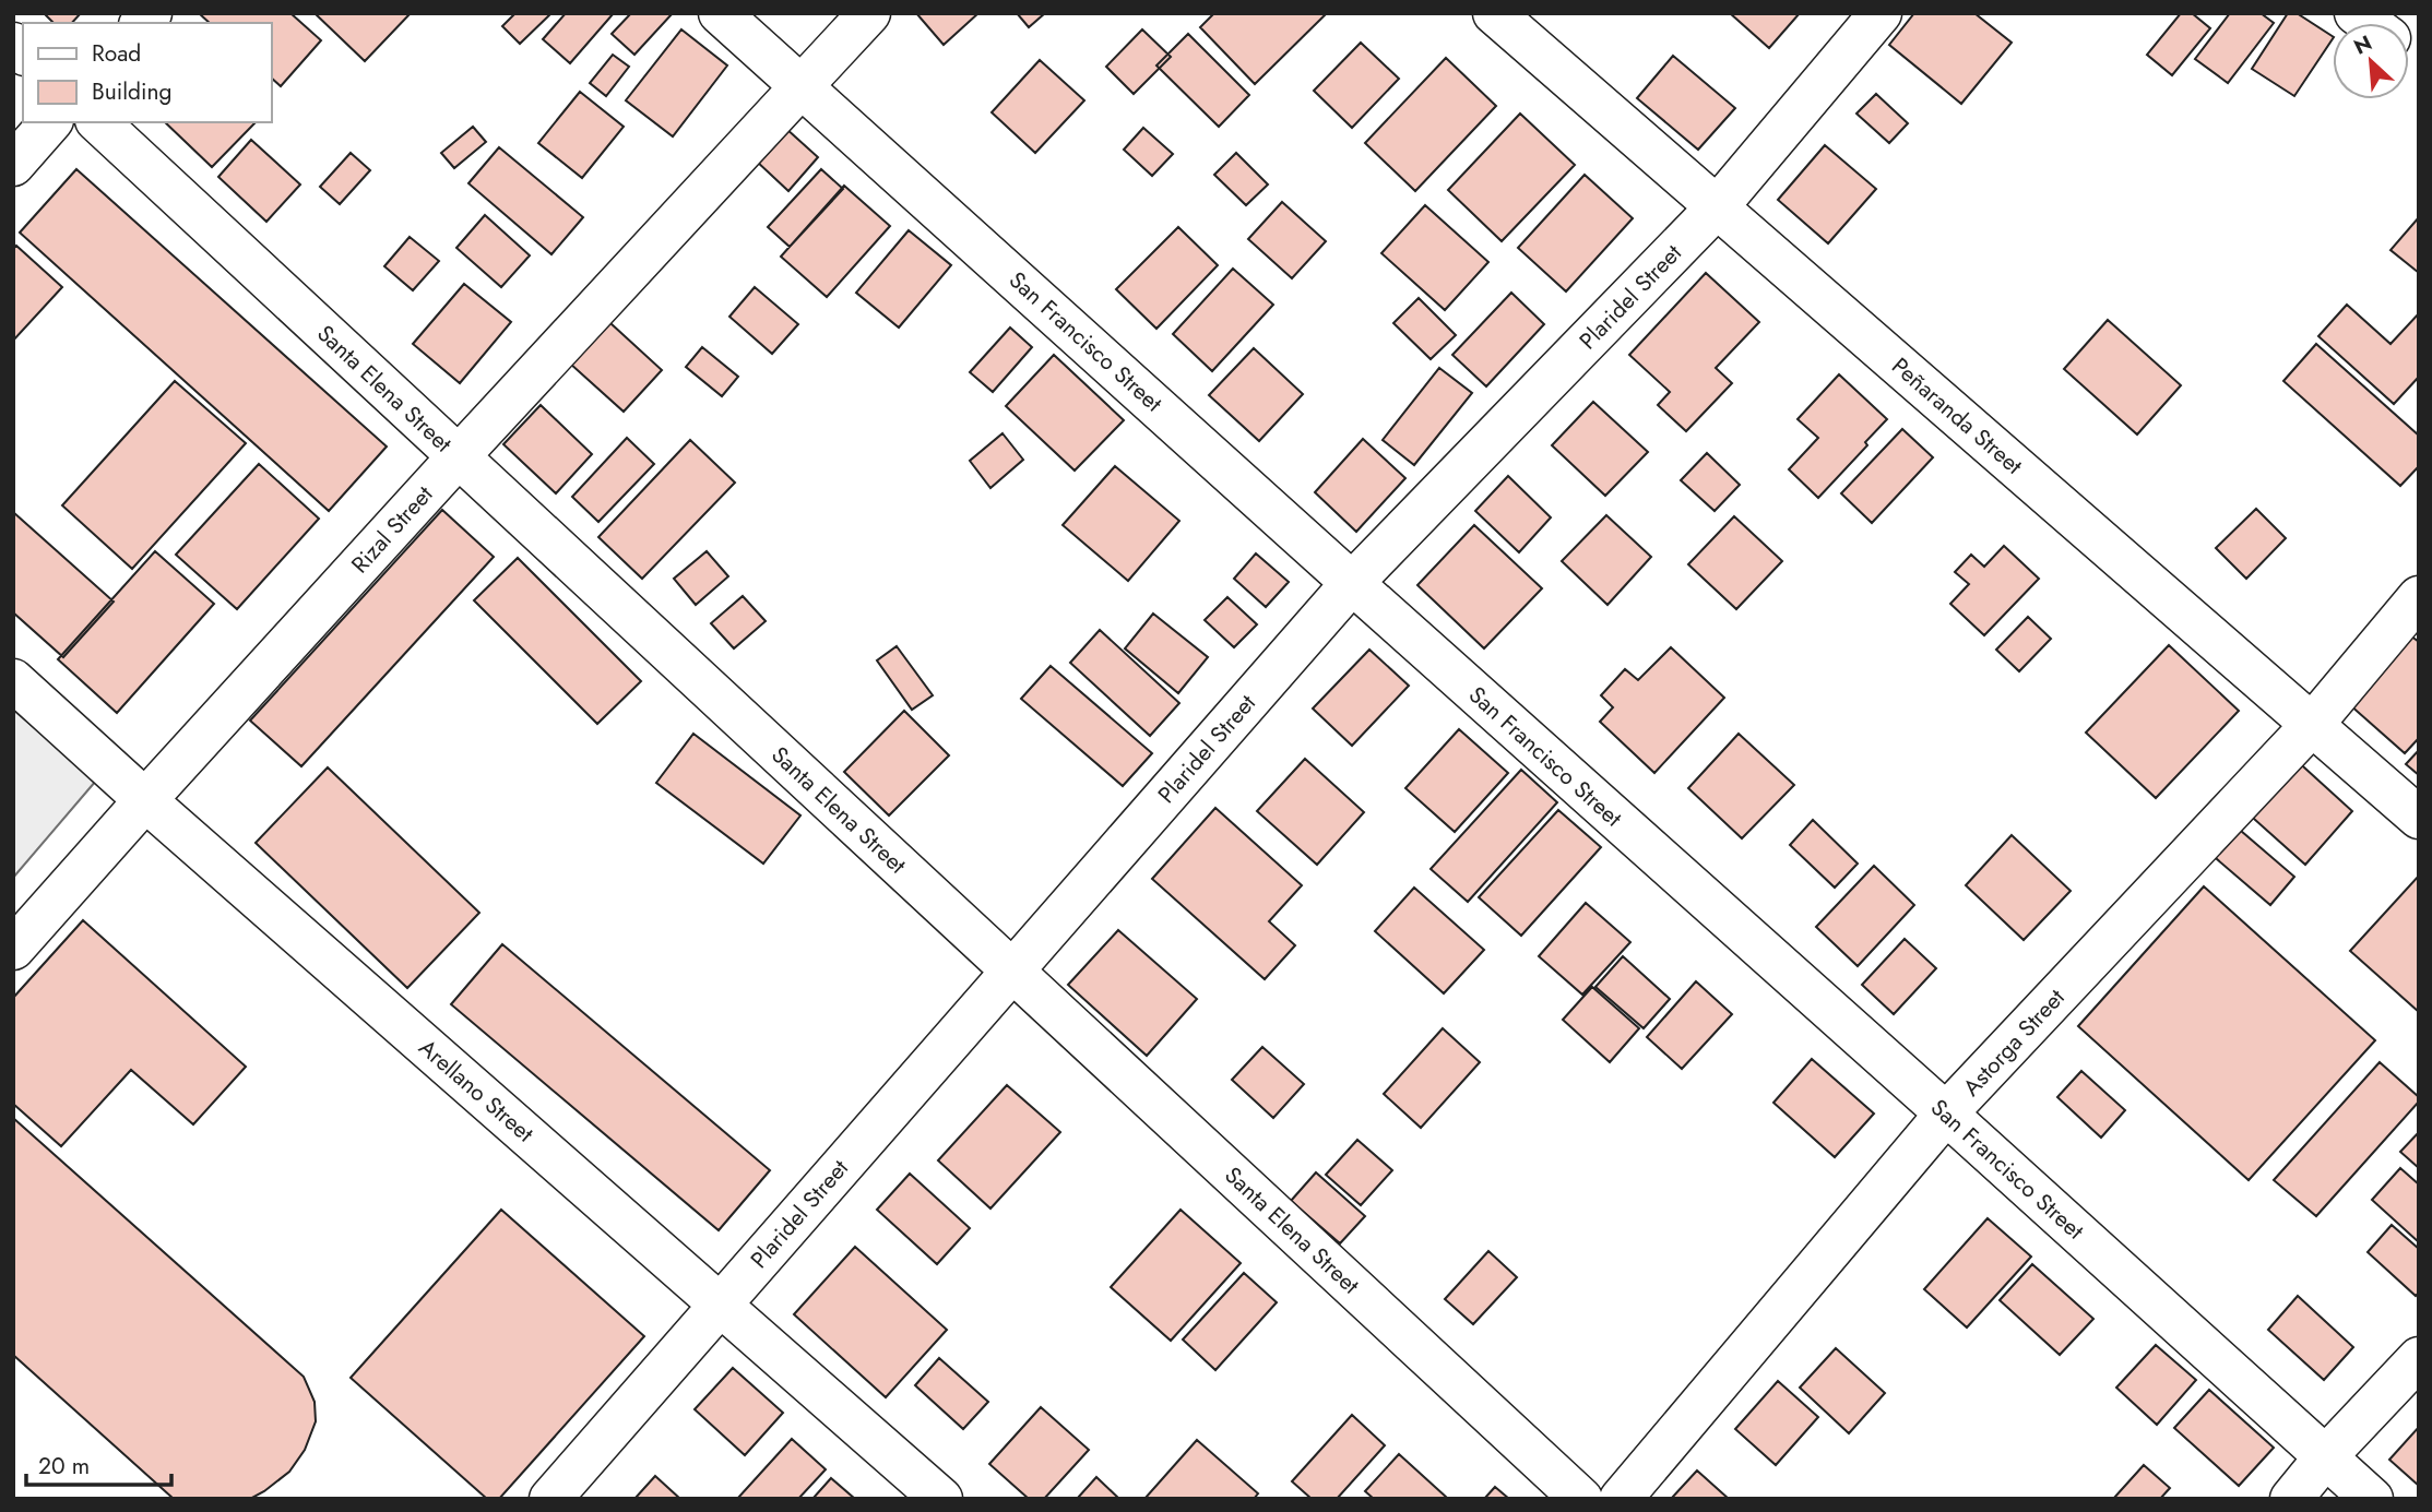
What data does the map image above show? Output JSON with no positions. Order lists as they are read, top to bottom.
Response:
{
  "streets": {
    "street": [
      "Plaridel Street",
      "San Francisco Street",
      "Santa Elena Street",
      "Peñaranda Street",
      "Rizal Street",
      "Astorga Street",
      "Arellano Street"
    ]
  },
  "crossings": [
    ["Plaridel Street", "San Francisco Street"],
    ["Plaridel Street", "Santa Elena Street"],
    ["Plaridel Street", "Peñaranda Street"],
    ["Plaridel Street", "Arellano Street"],
    ["San Francisco Street", "Rizal Street"],
    ["San Francisco Street", "Astorga Street"],
    ["Santa Elena Street", "Rizal Street"],
    ["Peñaranda Street", "Astorga Street"],
    ["Rizal Street", "Arellano Street"]
  ],
  "legend": ["Road", "Building"],
  "scale_bar": "20 m",
  "north": "top left"
}
